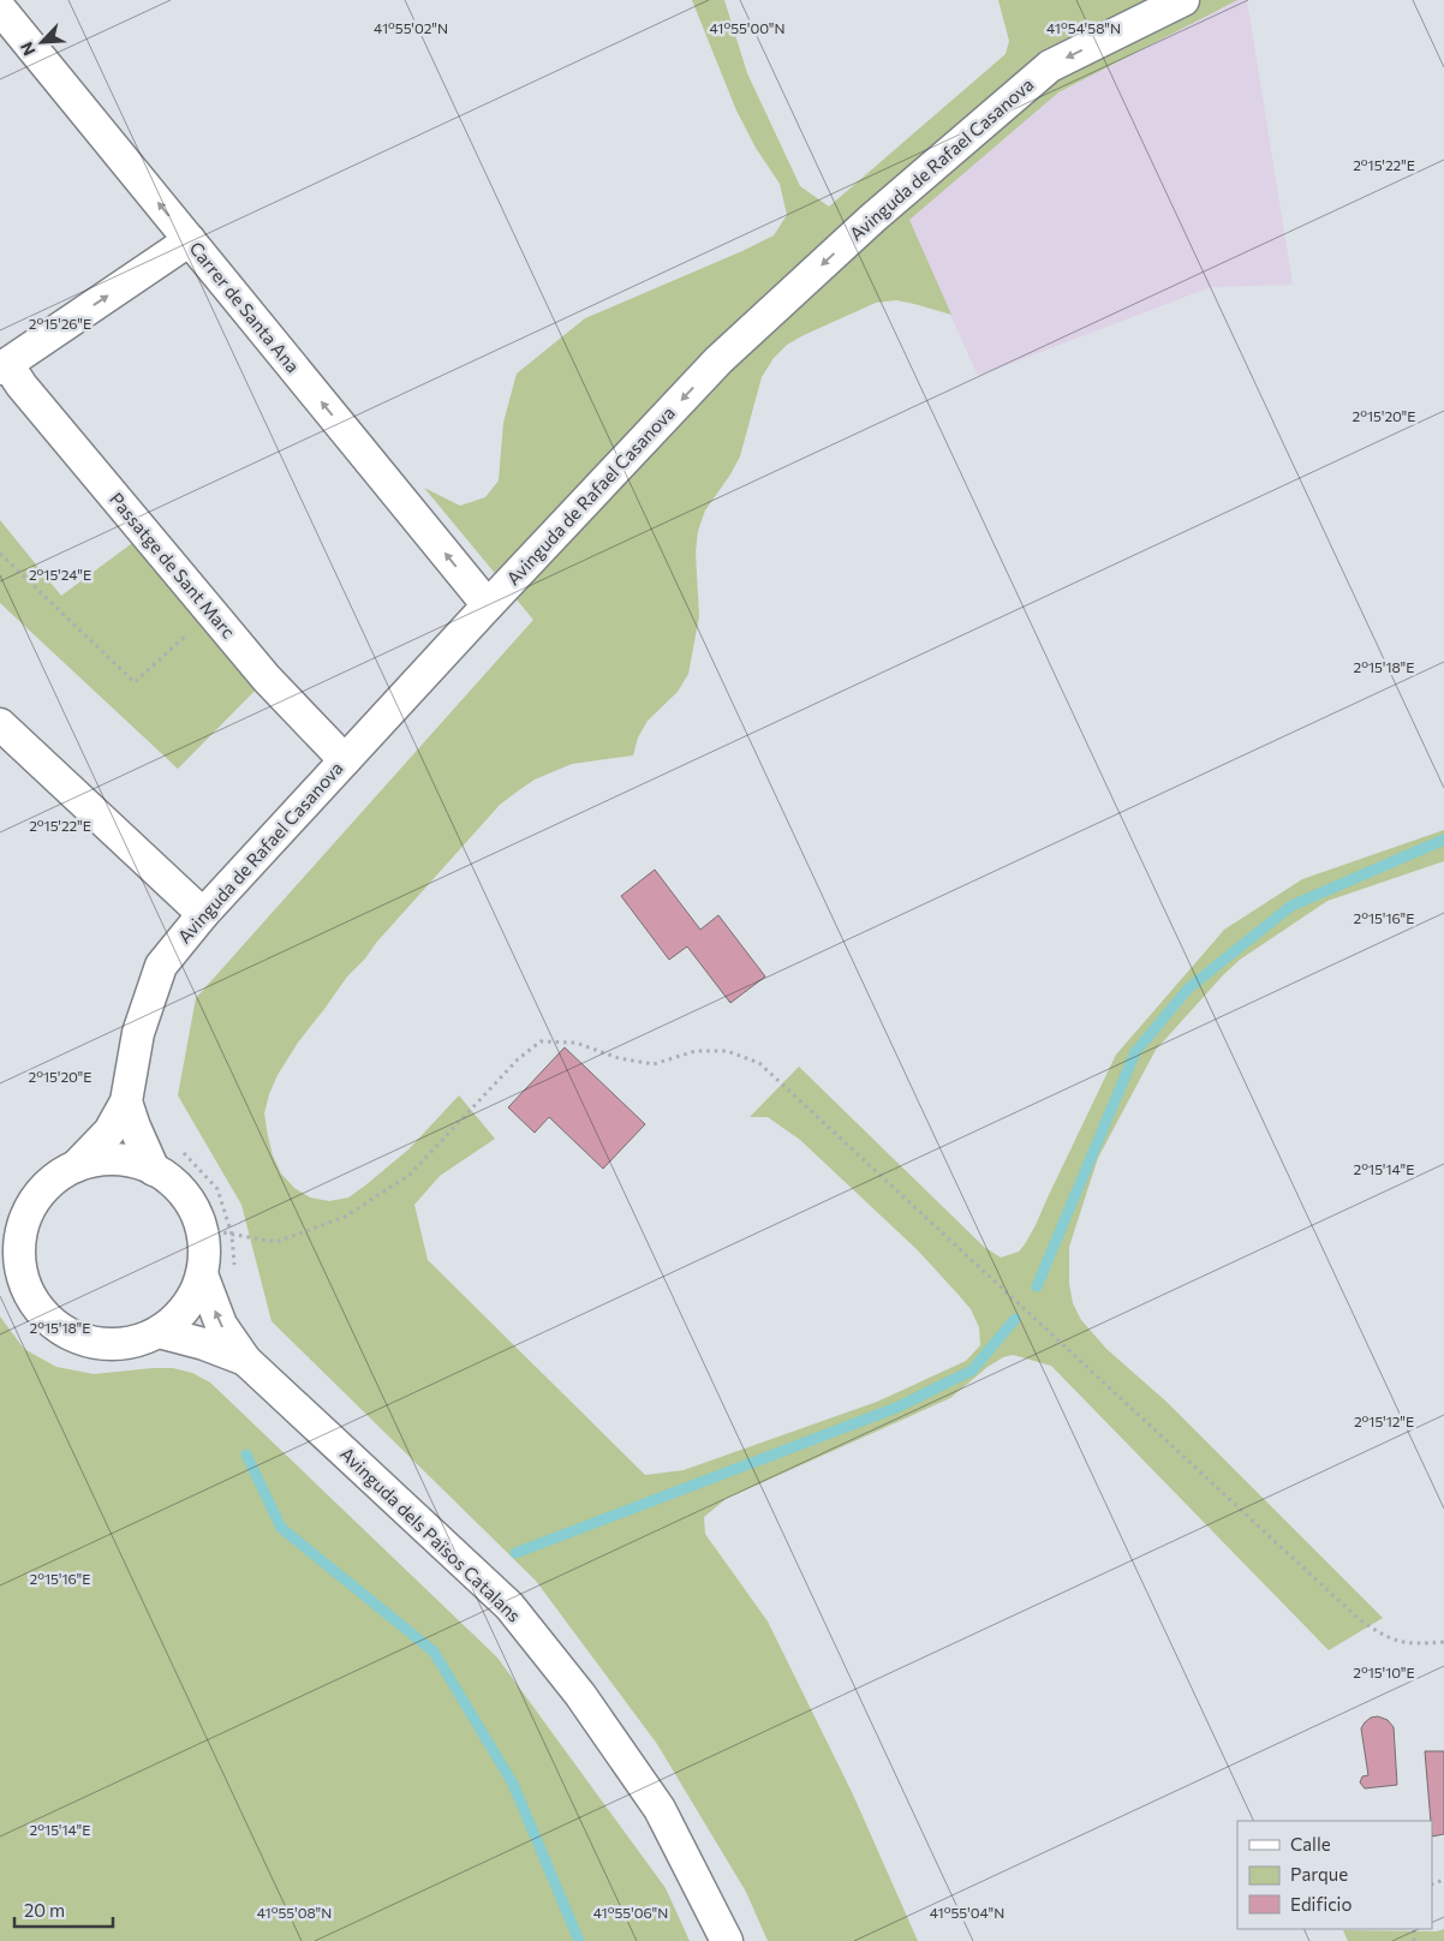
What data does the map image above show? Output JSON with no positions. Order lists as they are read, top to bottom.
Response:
{
  "streets": {
    "street": [
      "Avinguda de Rafael Casanova",
      "Carrer de Santa Ana",
      "Passatge de Sant Marc",
      "Avinguda dels Països Catalans"
    ]
  },
  "crossings": [
    ["Avinguda de Rafael Casanova", "Carrer de Santa Ana"],
    ["Avinguda de Rafael Casanova", "Passatge de Sant Marc"],
    ["Avinguda de Rafael Casanova", "Avinguda dels Països Catalans"]
  ],
  "one_way": ["Avinguda de Rafael Casanova", "Carrer de Santa Ana"],
  "legend": ["Calle", "Parque", "Edificio"],
  "scale_bar": "20 m",
  "north": "bottom left",
  "coordinates": [
    "41°55'02\"N",
    "41°54'58\"N",
    "41°55'00\"N",
    "2°15'22\"E",
    "2°15'26\"E",
    "2°15'20\"E",
    "2°15'24\"E",
    "2°15'18\"E",
    "2°15'16\"E",
    "2°15'14\"E",
    "2°15'12\"E",
    "2°15'10\"E",
    "41°55'08\"N",
    "41°55'06\"N",
    "41°55'04\"N"
  ]
}
